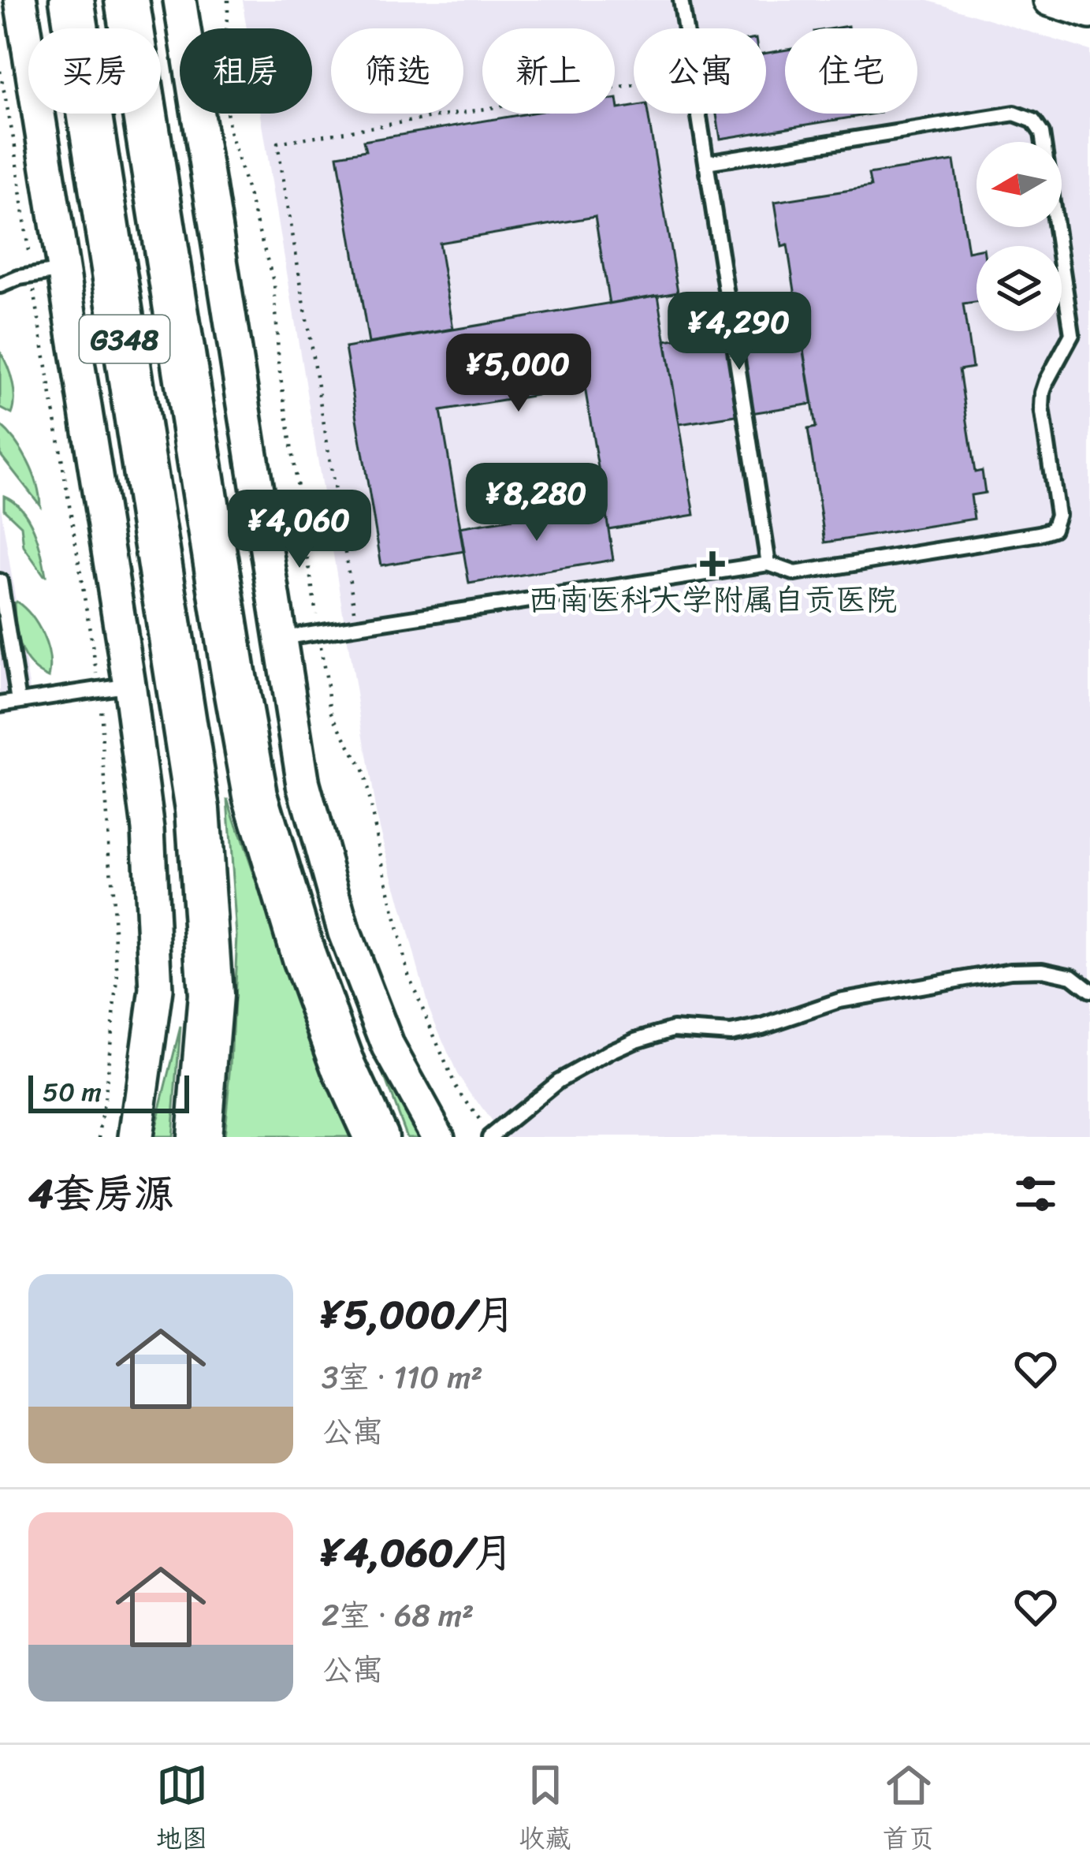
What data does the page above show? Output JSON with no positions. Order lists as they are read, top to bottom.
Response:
{
  "streets": {
    "highway": ["G348"]
  },
  "places": {
    "health": ["西南医科大学附属自贡医院"]
  },
  "scale_bar": "50 m",
  "north": "left",
  "page": {
    "chip": [
      "买房",
      "租房",
      "筛选",
      "新上",
      "公寓",
      "住宅"
    ],
    "price": [
      "¥4,290",
      "¥5,000",
      "¥8,280",
      "¥4,060"
    ],
    "scale": "50 m",
    "heading": "4套房源",
    "list": [
      {
        "name": "¥5,000/月",
        "note": "3室 · 110 m² · 公寓"
      },
      {
        "name": "¥4,060/月",
        "note": "2室 · 68 m² · 公寓"
      }
    ],
    "tabs": ["地图", "收藏", "首页"]
  }
}
